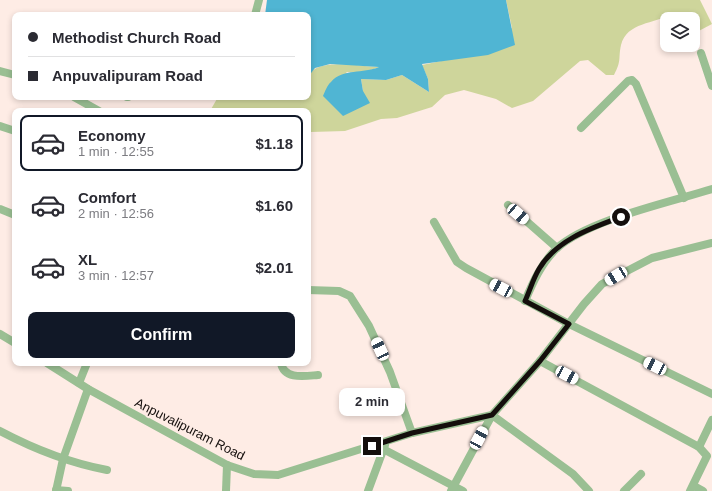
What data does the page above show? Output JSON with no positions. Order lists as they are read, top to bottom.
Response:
{
  "streets": {
    "street": ["Anpuvalipuram Road"]
  },
  "page": {
    "banner": ["Methodist Church Road", "Anpuvalipuram Road"],
    "list": [
      {
        "name": "Economy",
        "note": "1 min · 12:55",
        "value": "$1.18"
      },
      {
        "name": "Comfort",
        "note": "2 min · 12:56",
        "value": "$1.60"
      },
      {
        "name": "XL",
        "note": "3 min · 12:57",
        "value": "$2.01"
      }
    ],
    "buttons": "Confirm",
    "bubble": "2 min"
  }
}
